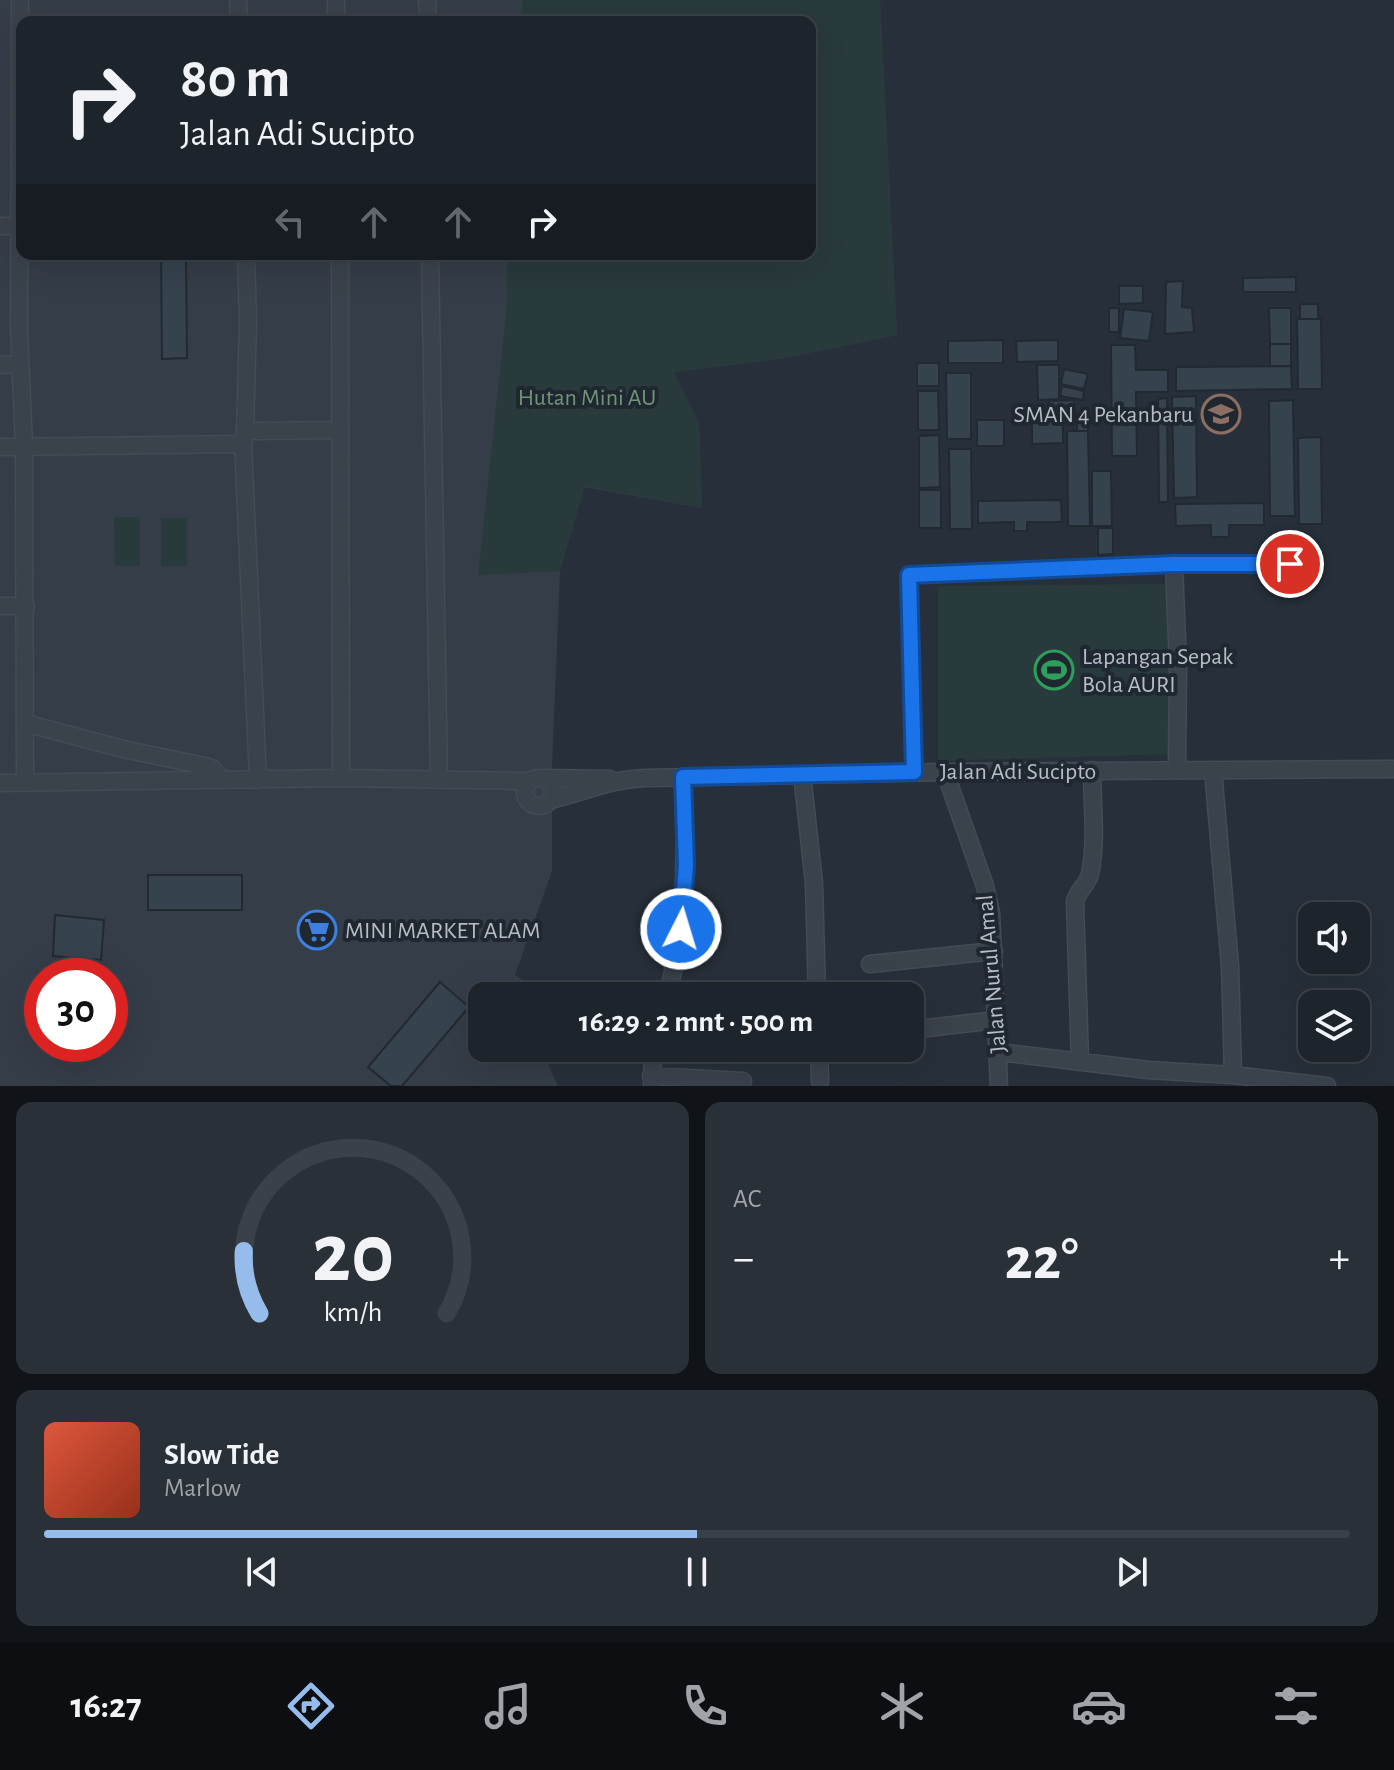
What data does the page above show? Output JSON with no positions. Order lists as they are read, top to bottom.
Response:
{
  "streets": {
    "street": ["Jalan Adi Sucipto", "Jalan Nurul Amal"]
  },
  "crossings": [
    ["Jalan Adi Sucipto", "Jalan Nurul Amal"]
  ],
  "parks": ["Hutan Mini AU"],
  "places": {
    "school or university": ["SMAN 4 Pekanbaru"],
    "sports": ["Lapangan Sepak Bola AURI"],
    "supermarket": ["MINI MARKET ALAM"]
  },
  "page": {
    "turn": ["80 m", "Jalan Adi Sucipto"],
    "limit": "30",
    "trip": "16:29 · 2 mnt · 500 m",
    "tile": "AC",
    "heat": ["−", "22°", "+"],
    "song": ["Slow Tide", "Marlow"],
    "tabs": "16:27",
    "gauge": ["20", "km/h"]
  }
}
